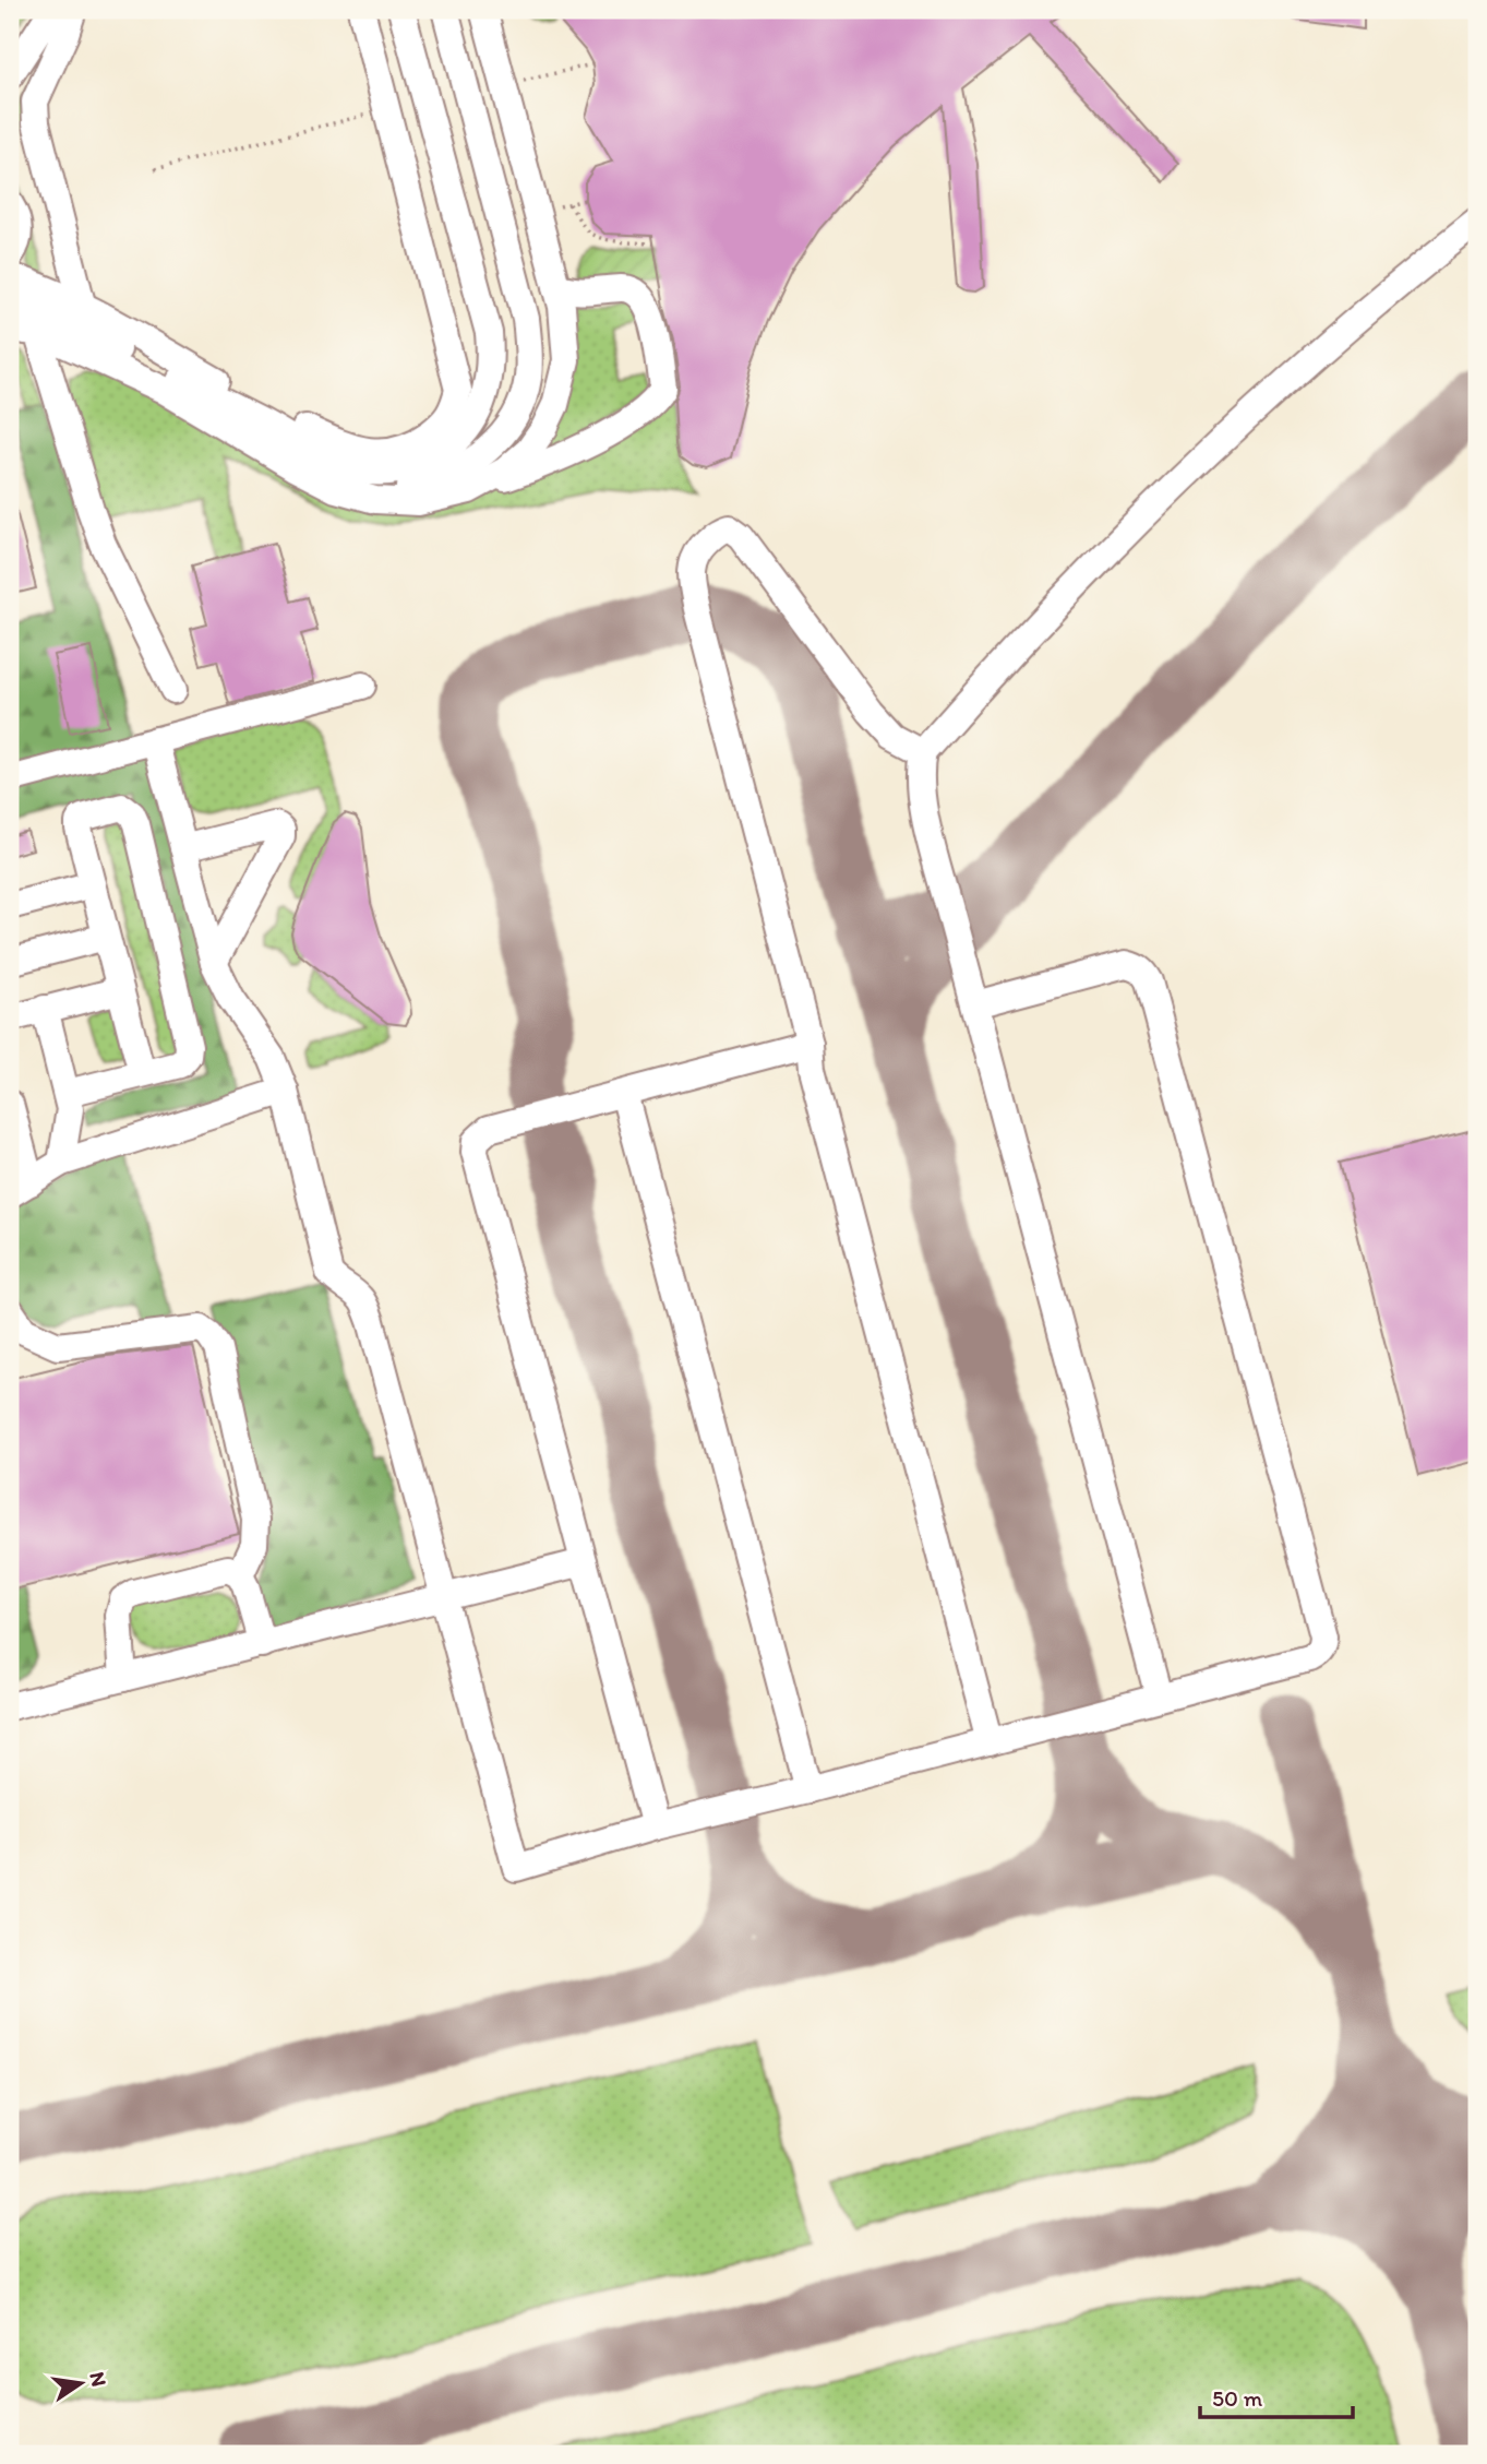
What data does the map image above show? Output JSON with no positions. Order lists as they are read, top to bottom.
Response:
{
  "scale_bar": "50 m",
  "north": "right"
}
